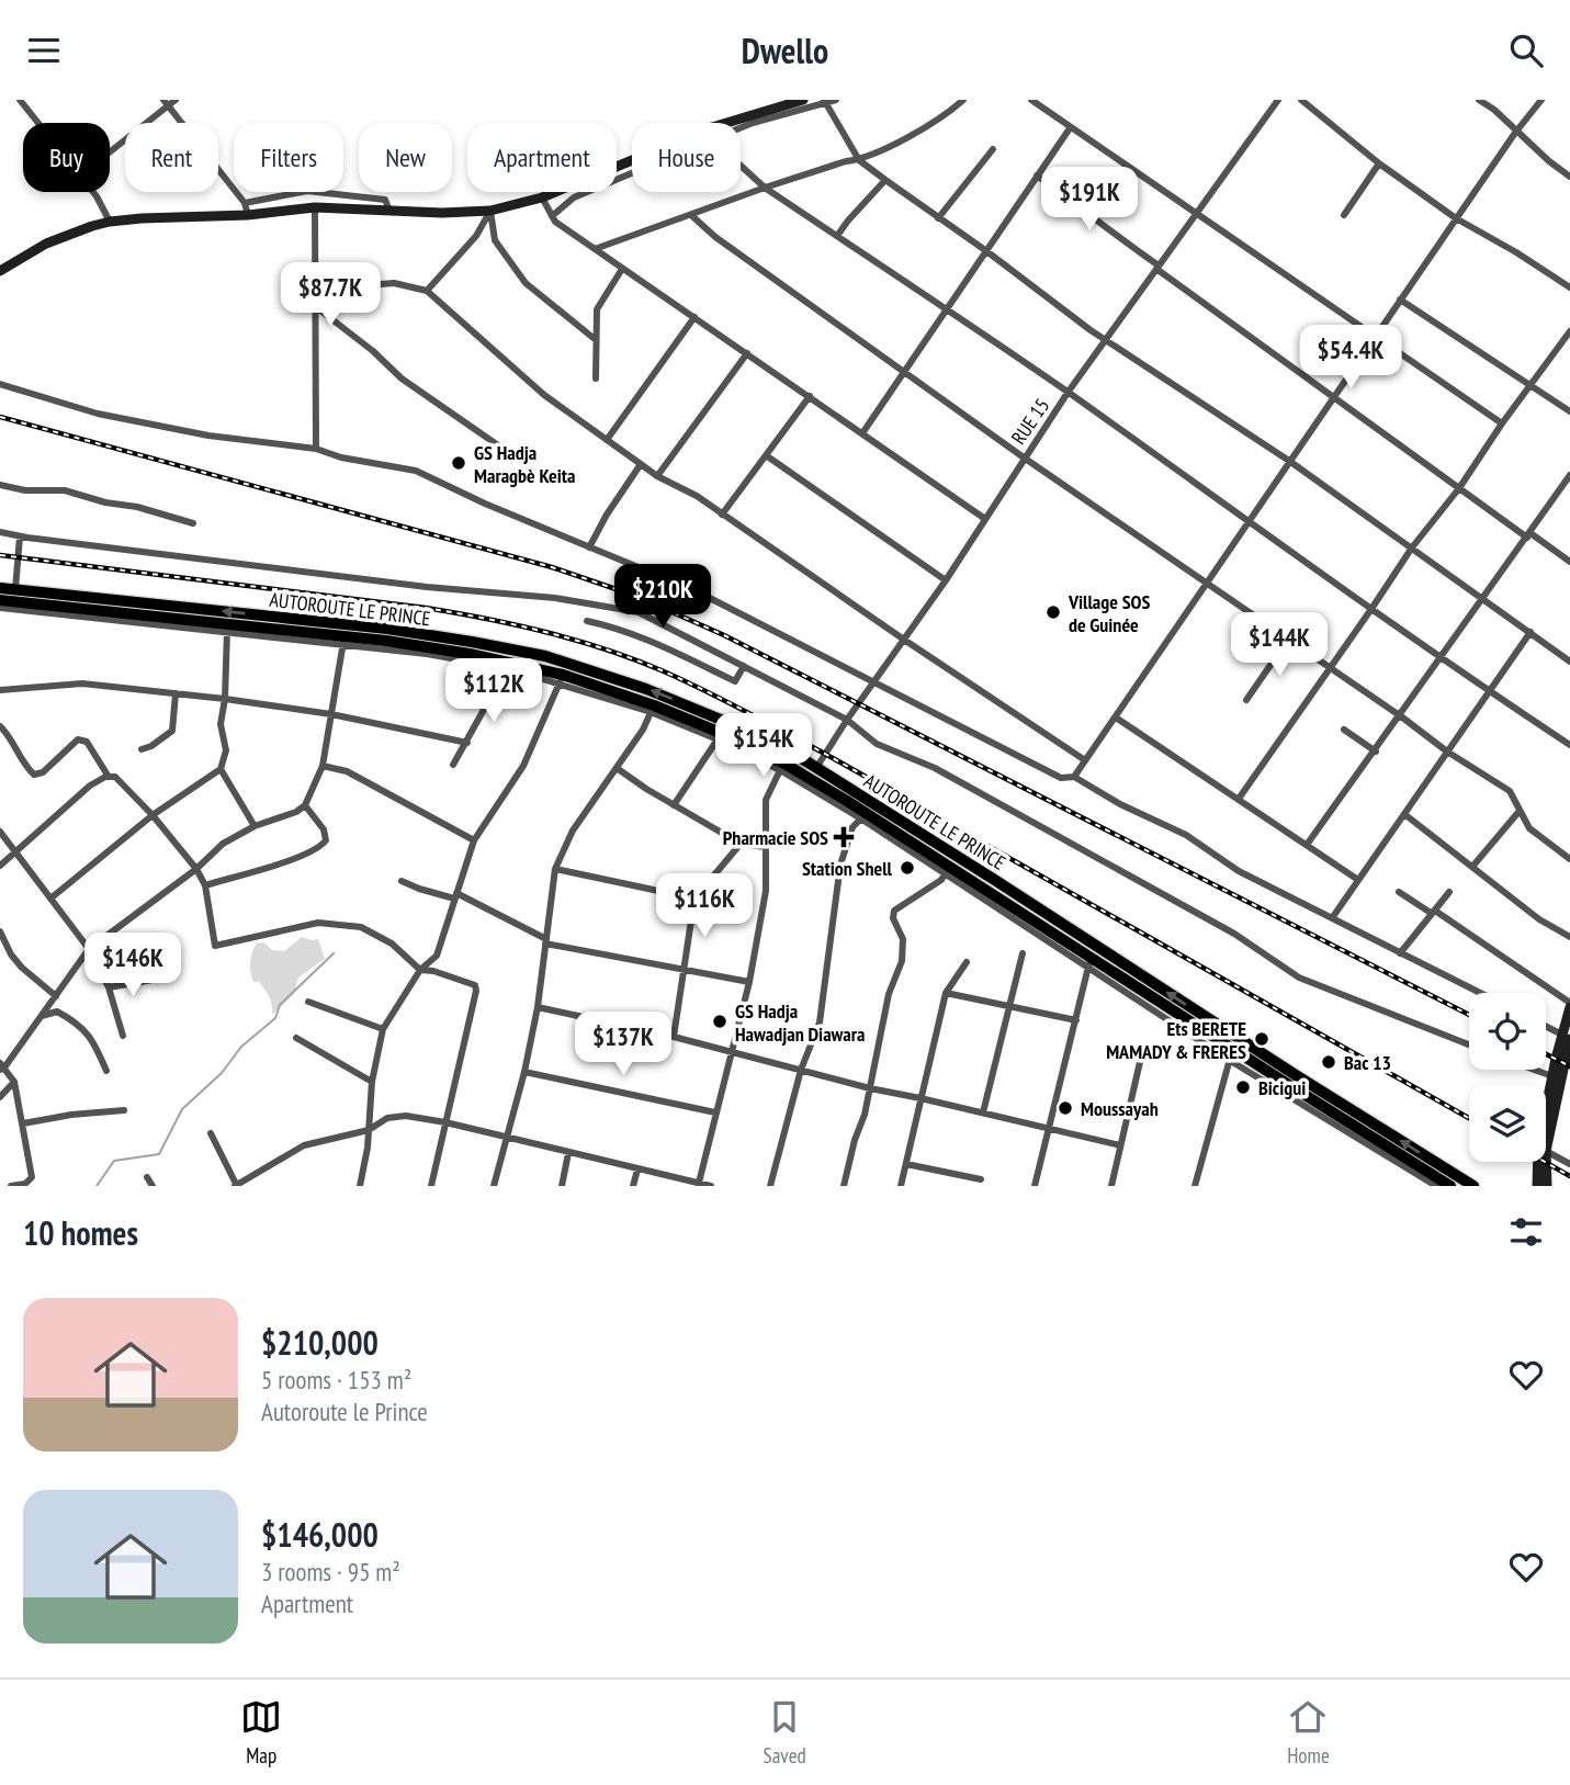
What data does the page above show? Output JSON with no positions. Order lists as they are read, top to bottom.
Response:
{
  "streets": {
    "main road": ["AUTOROUTE LE PRINCE"],
    "street": ["RUE 15"]
  },
  "crossings": [
    ["RUE 15", "AUTOROUTE LE PRINCE"]
  ],
  "places": {
    "other": [
      "GS Hadja Maragbè Keita",
      "Village SOS de Guinée",
      "Station Shell",
      "GS Hadja Hawadjan Diawara",
      "Ets BERETE MAMADY & FRERES",
      "Bac 13",
      "Bicigui",
      "Moussayah"
    ],
    "health": ["Pharmacie SOS"]
  },
  "page": {
    "header": "Dwello",
    "chip": [
      "Buy",
      "Rent",
      "Filters",
      "New",
      "Apartment",
      "House"
    ],
    "price": [
      "$191K",
      "$87.7K",
      "$54.4K",
      "$210K",
      "$144K",
      "$112K",
      "$154K",
      "$116K",
      "$146K",
      "$137K"
    ],
    "heading": "10 homes",
    "list": [
      {
        "name": "$210,000",
        "note": "5 rooms · 153 m² · Autoroute le Prince"
      },
      {
        "name": "$146,000",
        "note": "3 rooms · 95 m² · Apartment"
      }
    ],
    "tabs": ["Map", "Saved", "Home"]
  }
}
